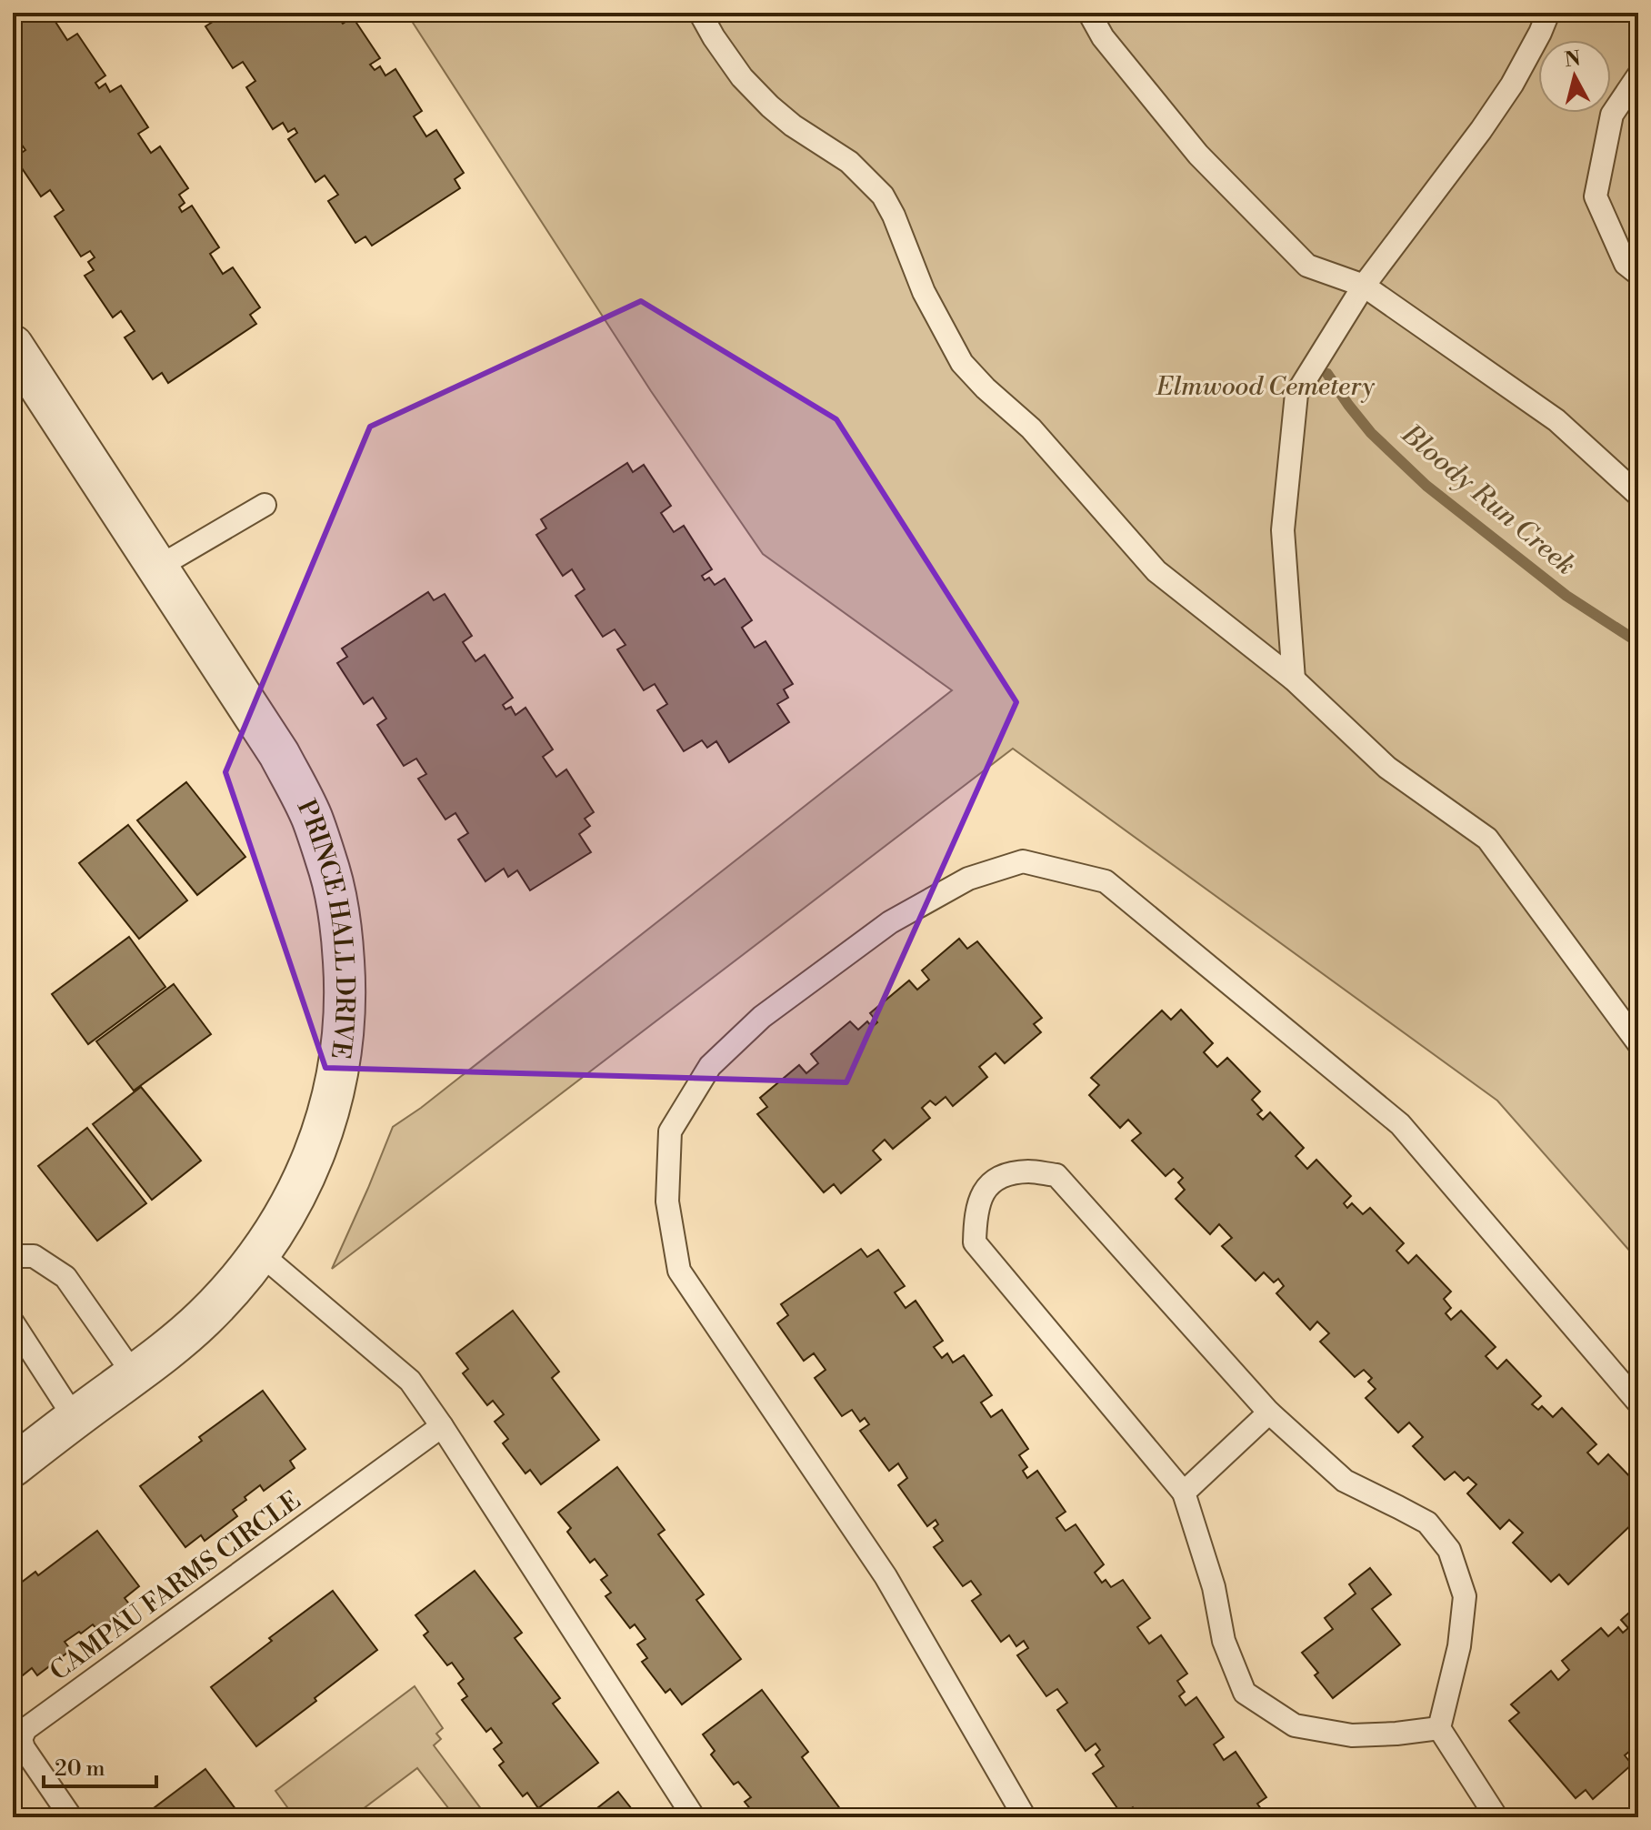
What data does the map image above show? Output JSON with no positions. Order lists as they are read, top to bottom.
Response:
{
  "streets": {
    "street": ["PRINCE HALL DRIVE"],
    "lane": ["CAMPAU FARMS CIRCLE"]
  },
  "water": ["Bloody Run Creek"],
  "parks": ["Elmwood Cemetery"],
  "scale_bar": "20 m",
  "north": "top"
}
